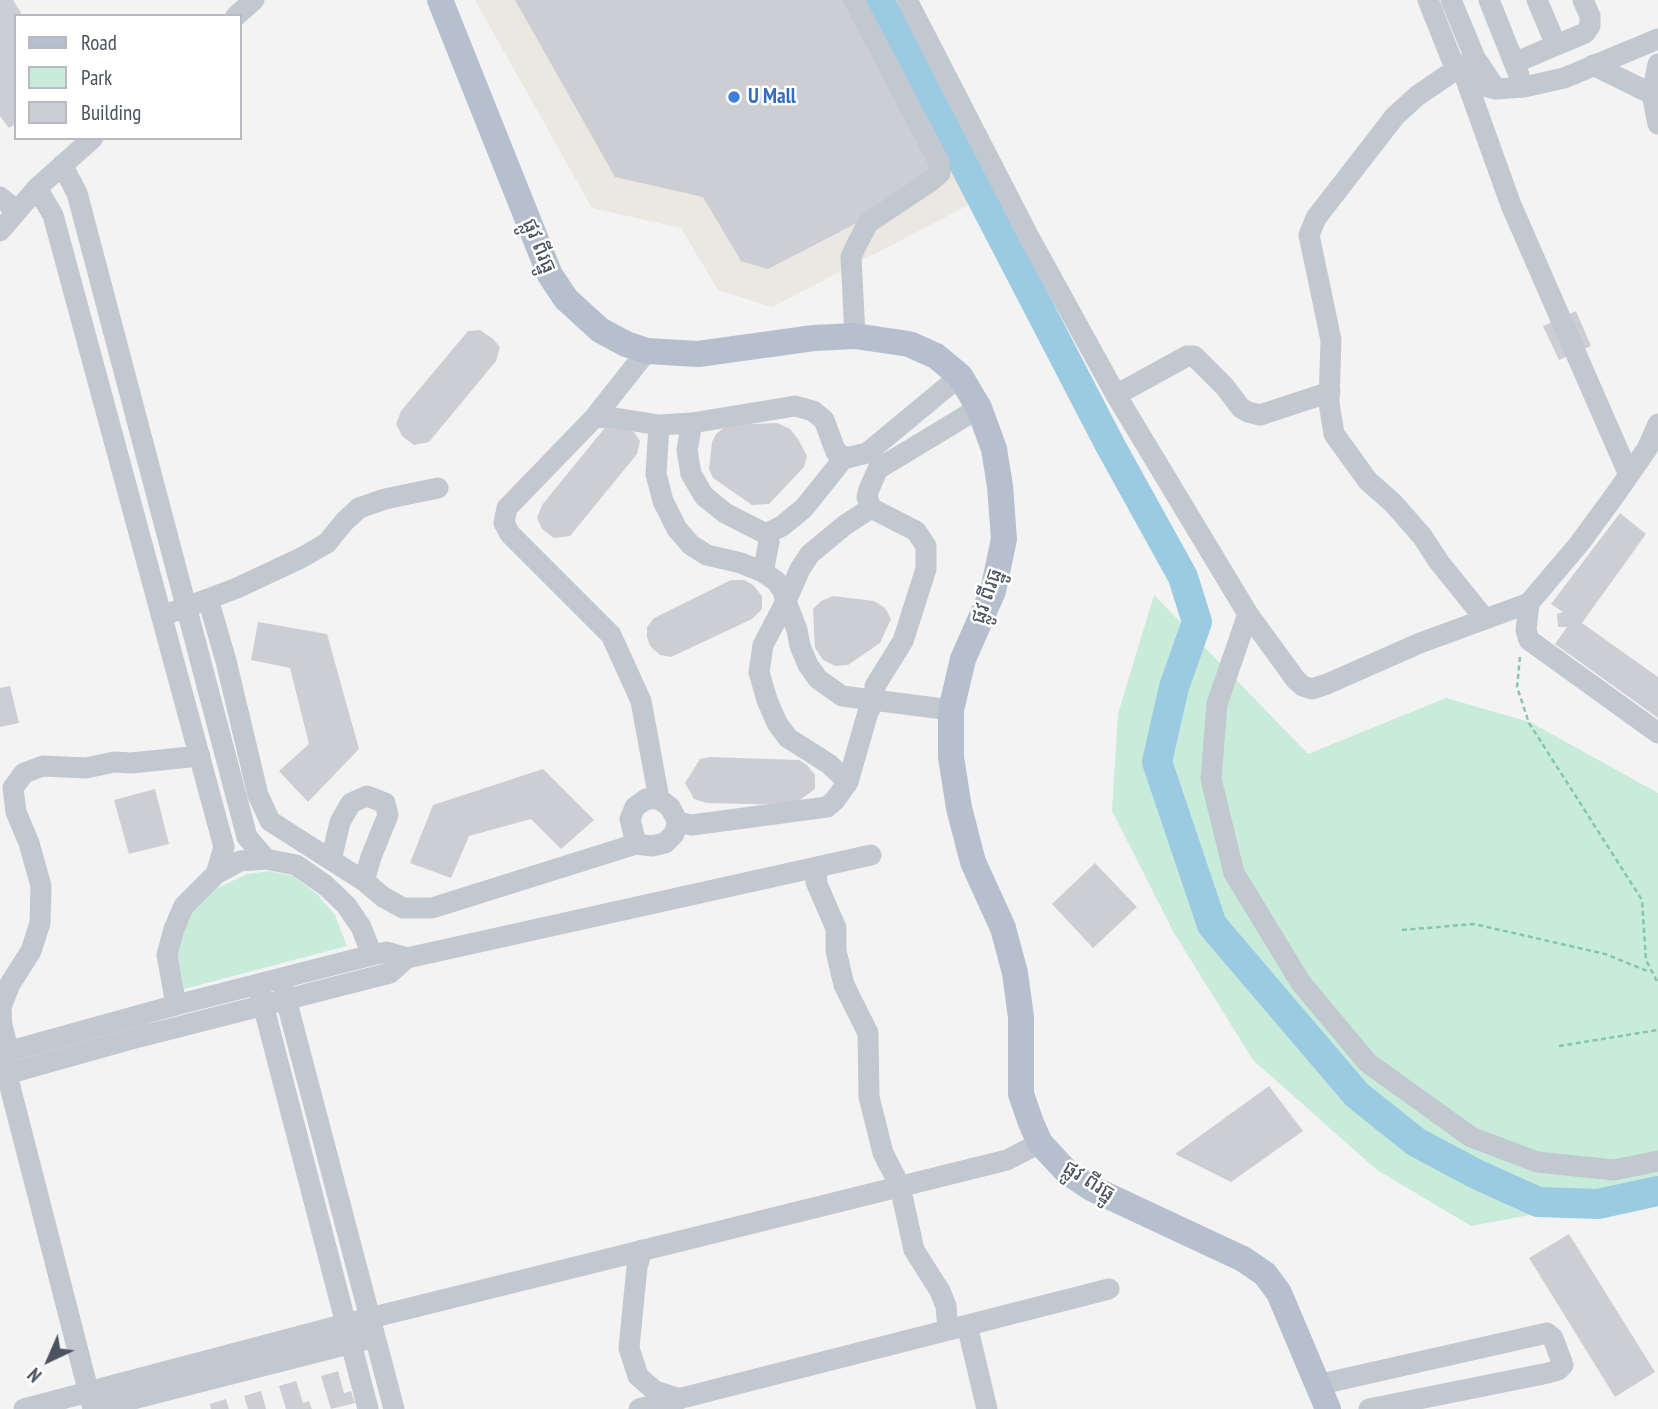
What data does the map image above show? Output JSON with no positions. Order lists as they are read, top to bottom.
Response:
{
  "streets": {
    "main road": ["ផ្លូវ ពីរធ្នូ"]
  },
  "places": ["U Mall"],
  "legend": ["Road", "Park", "Building"],
  "north": "bottom left"
}
